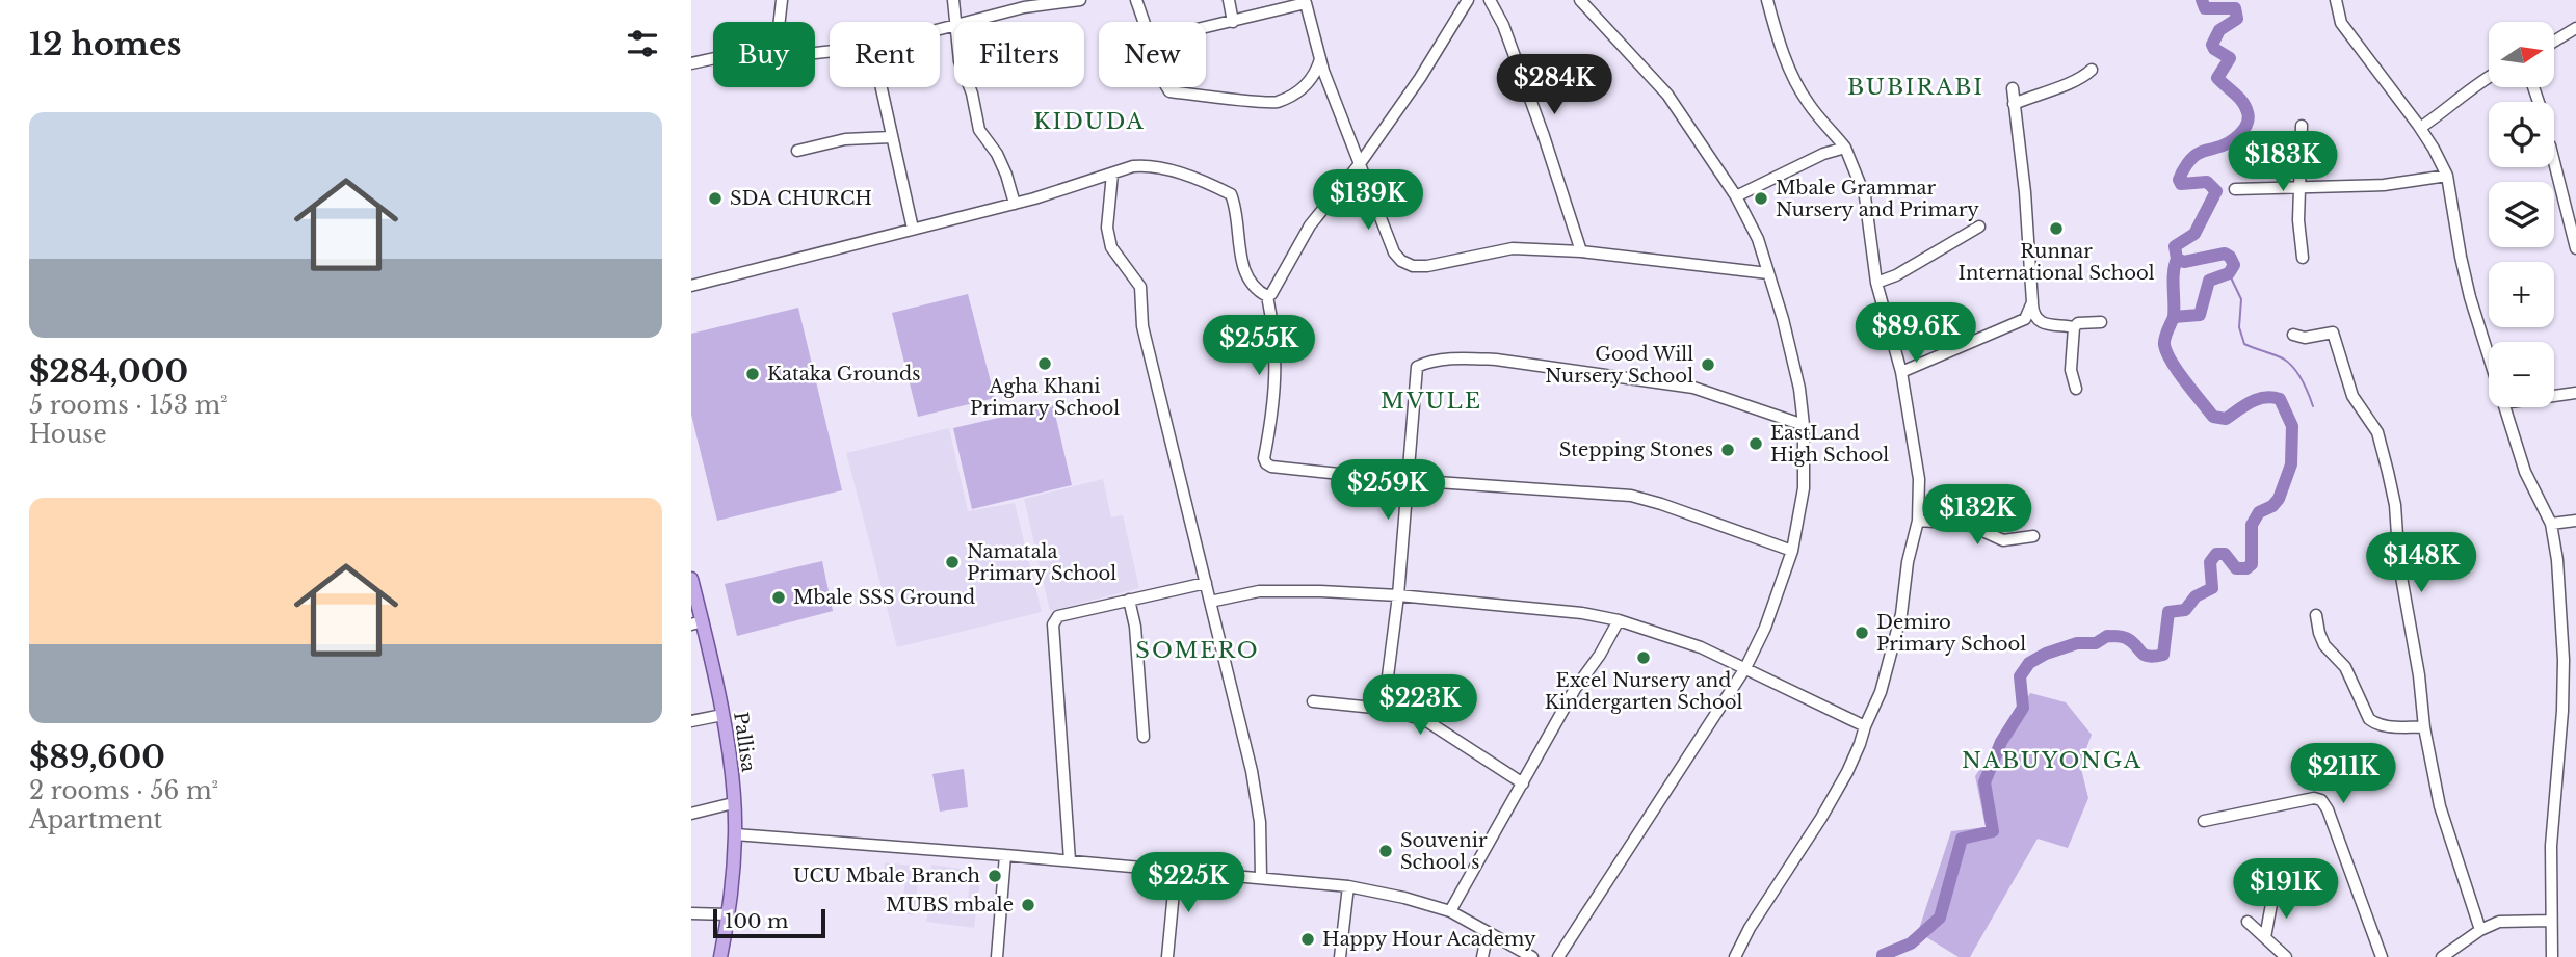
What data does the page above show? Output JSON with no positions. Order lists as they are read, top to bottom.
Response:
{
  "streets": {
    "main road": ["Pallisa"]
  },
  "districts": [
    "BUBIRABI",
    "KIDUDA",
    "MVULE",
    "SOMERO",
    "NABUYONGA"
  ],
  "places": [
    "SDA CHURCH",
    "Mbale Grammar Nursery and Primary",
    "Runnar International School",
    "Agha Khani Primary School",
    "Good Will Nursery School",
    "Kataka Grounds",
    "EastLand High School",
    "Stepping Stones",
    "Namatala Primary School",
    "Mbale SSS Ground",
    "Demiro Primary School",
    "Excel Nursery and Kindergarten School",
    "Souvenir School s",
    "UCU Mbale Branch",
    "MUBS mbale",
    "Happy Hour Academy"
  ],
  "scale_bar": "100 m",
  "north": "right",
  "page": {
    "heading": "12 homes",
    "map_buttons": ["+", "−"],
    "chip": [
      "Buy",
      "Rent",
      "Filters",
      "New"
    ],
    "price": [
      "$284K",
      "$183K",
      "$139K",
      "$89.6K",
      "$255K",
      "$259K",
      "$132K",
      "$148K",
      "$223K",
      "$211K",
      "$225K",
      "$191K"
    ],
    "list": [
      {
        "name": "$284,000",
        "note": "5 rooms · 153 m² · House"
      },
      {
        "name": "$89,600",
        "note": "2 rooms · 56 m² · Apartment"
      }
    ],
    "scale": "100 m"
  }
}
